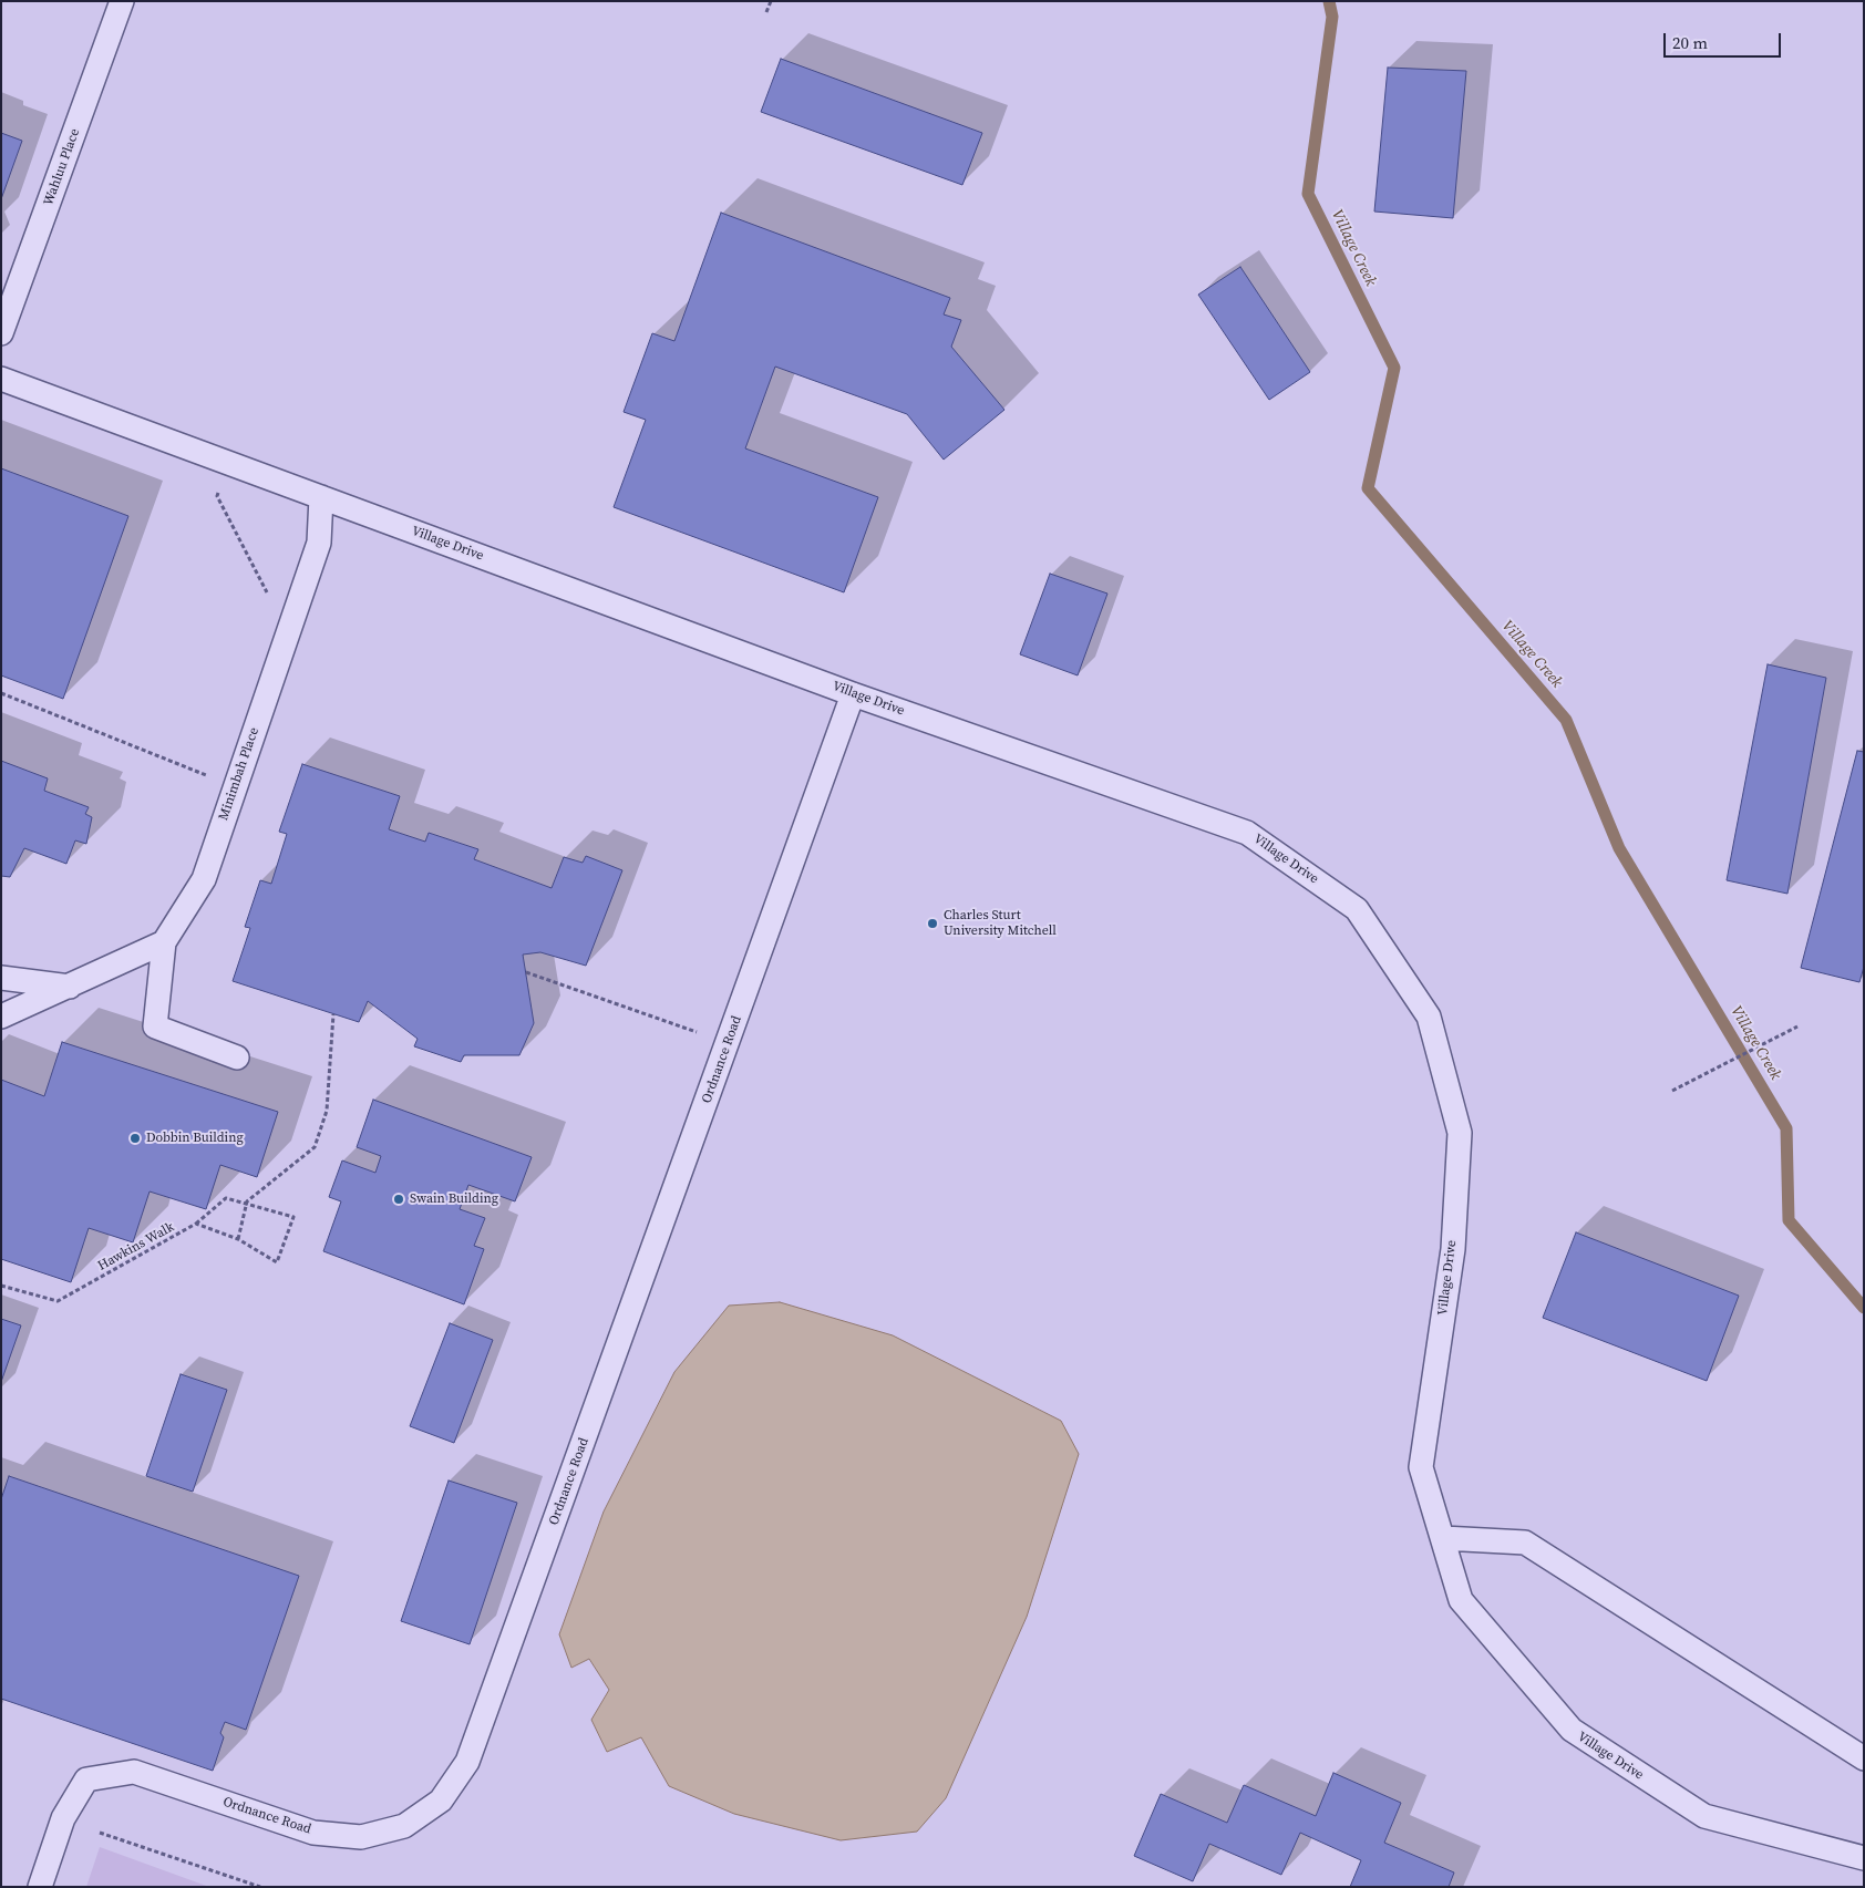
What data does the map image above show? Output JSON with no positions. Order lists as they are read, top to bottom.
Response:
{
  "streets": {
    "lane": [
      "Wahluu Place",
      "Village Drive",
      "Minimbah Place",
      "Ordnance Road"
    ],
    "path": ["Hawkins Walk"]
  },
  "crossings": [
    ["Village Drive", "Minimbah Place"],
    ["Village Drive", "Ordnance Road"]
  ],
  "water": ["Village Creek"],
  "places": ["Charles Sturt University Mitchell", "Dobbin Building", "Swain Building"],
  "scale_bar": "20 m"
}
